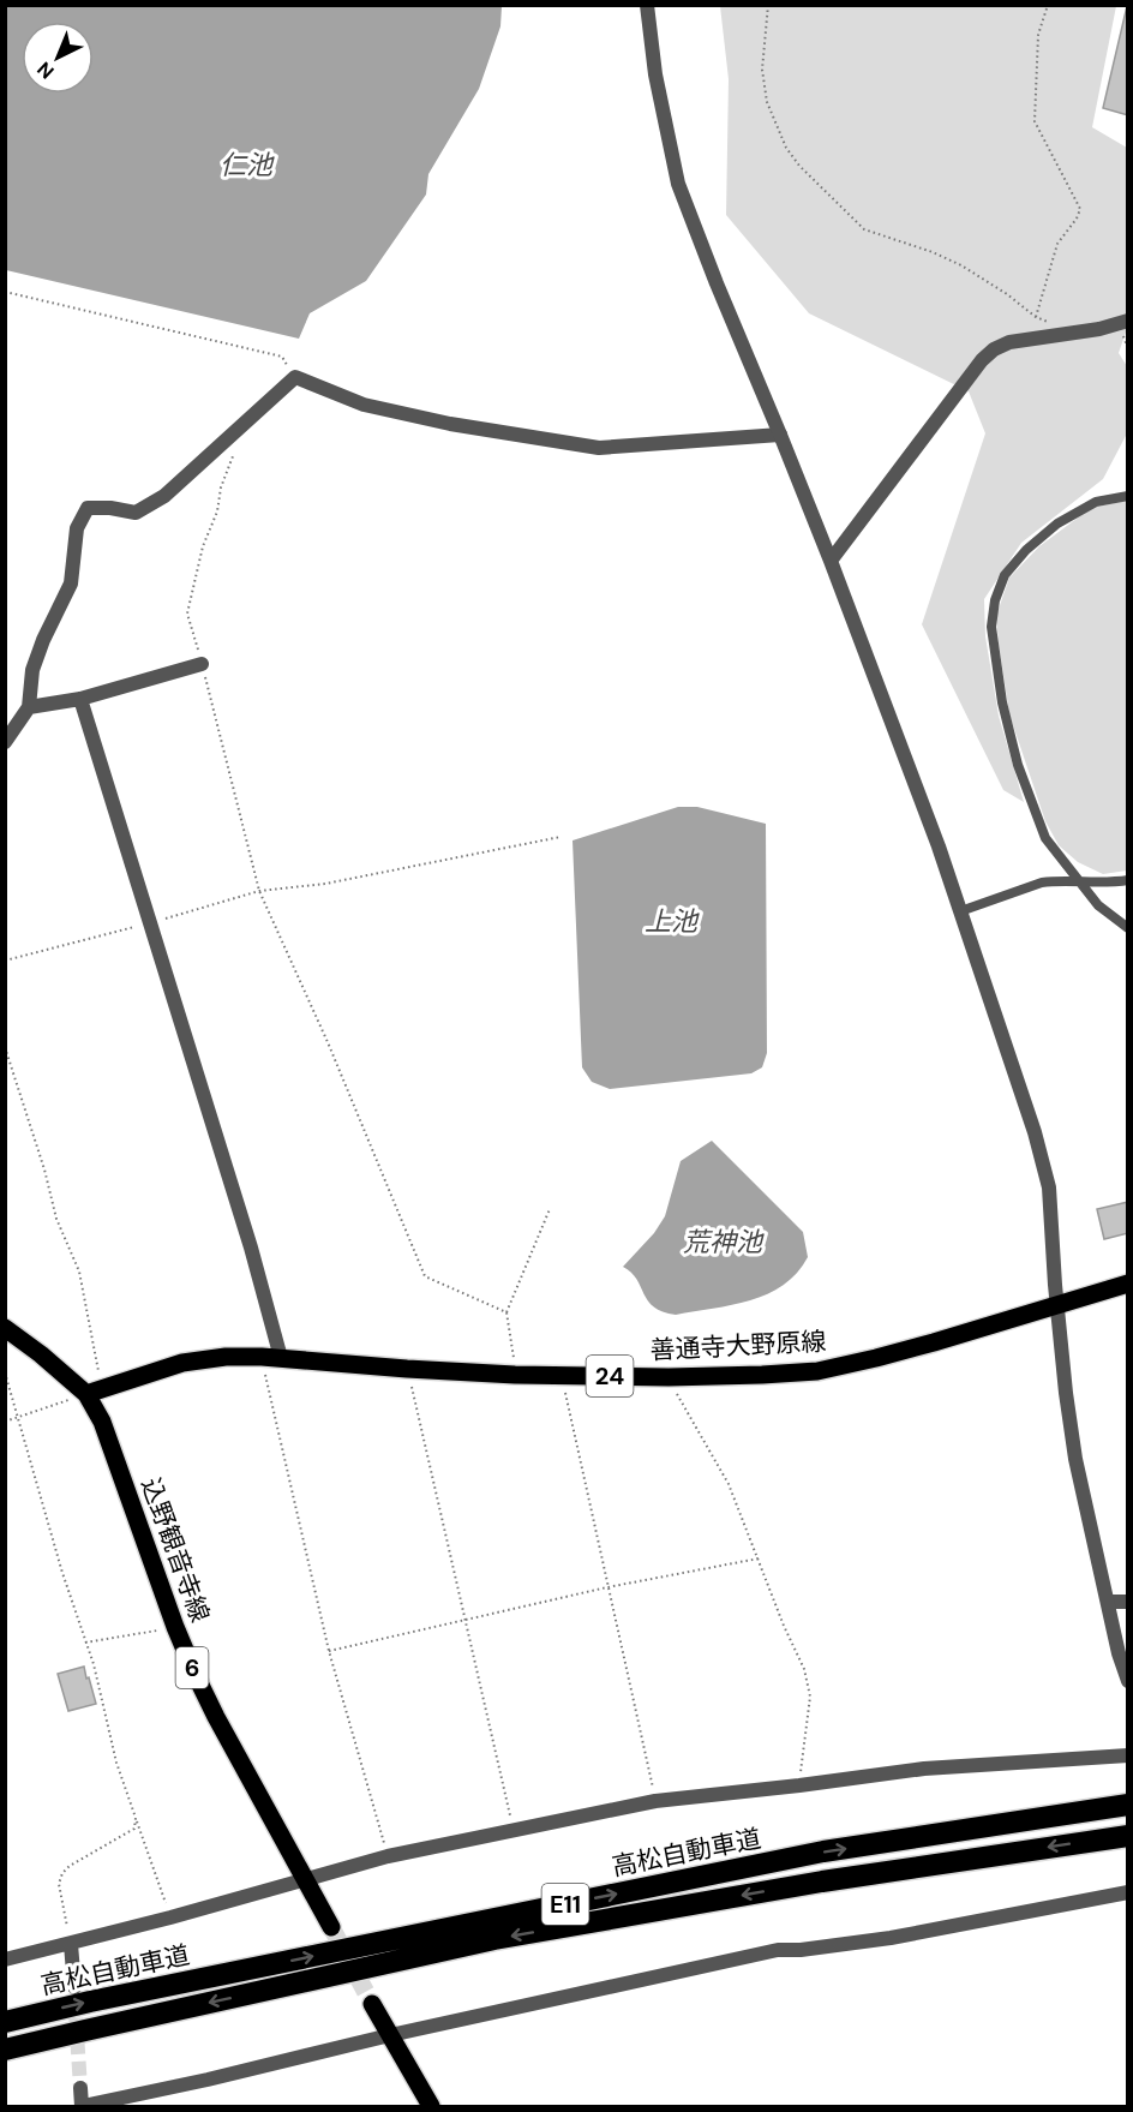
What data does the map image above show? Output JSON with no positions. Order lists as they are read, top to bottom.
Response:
{
  "streets": {
    "highway": ["高松自動車道", "E11"],
    "main road": [
      "善通寺大野原線",
      "24",
      "込野観音寺線",
      "6"
    ]
  },
  "crossings": [
    ["善通寺大野原線", "込野観音寺線"]
  ],
  "water": ["仁池", "上池", "荒神池"],
  "north": "bottom left"
}
